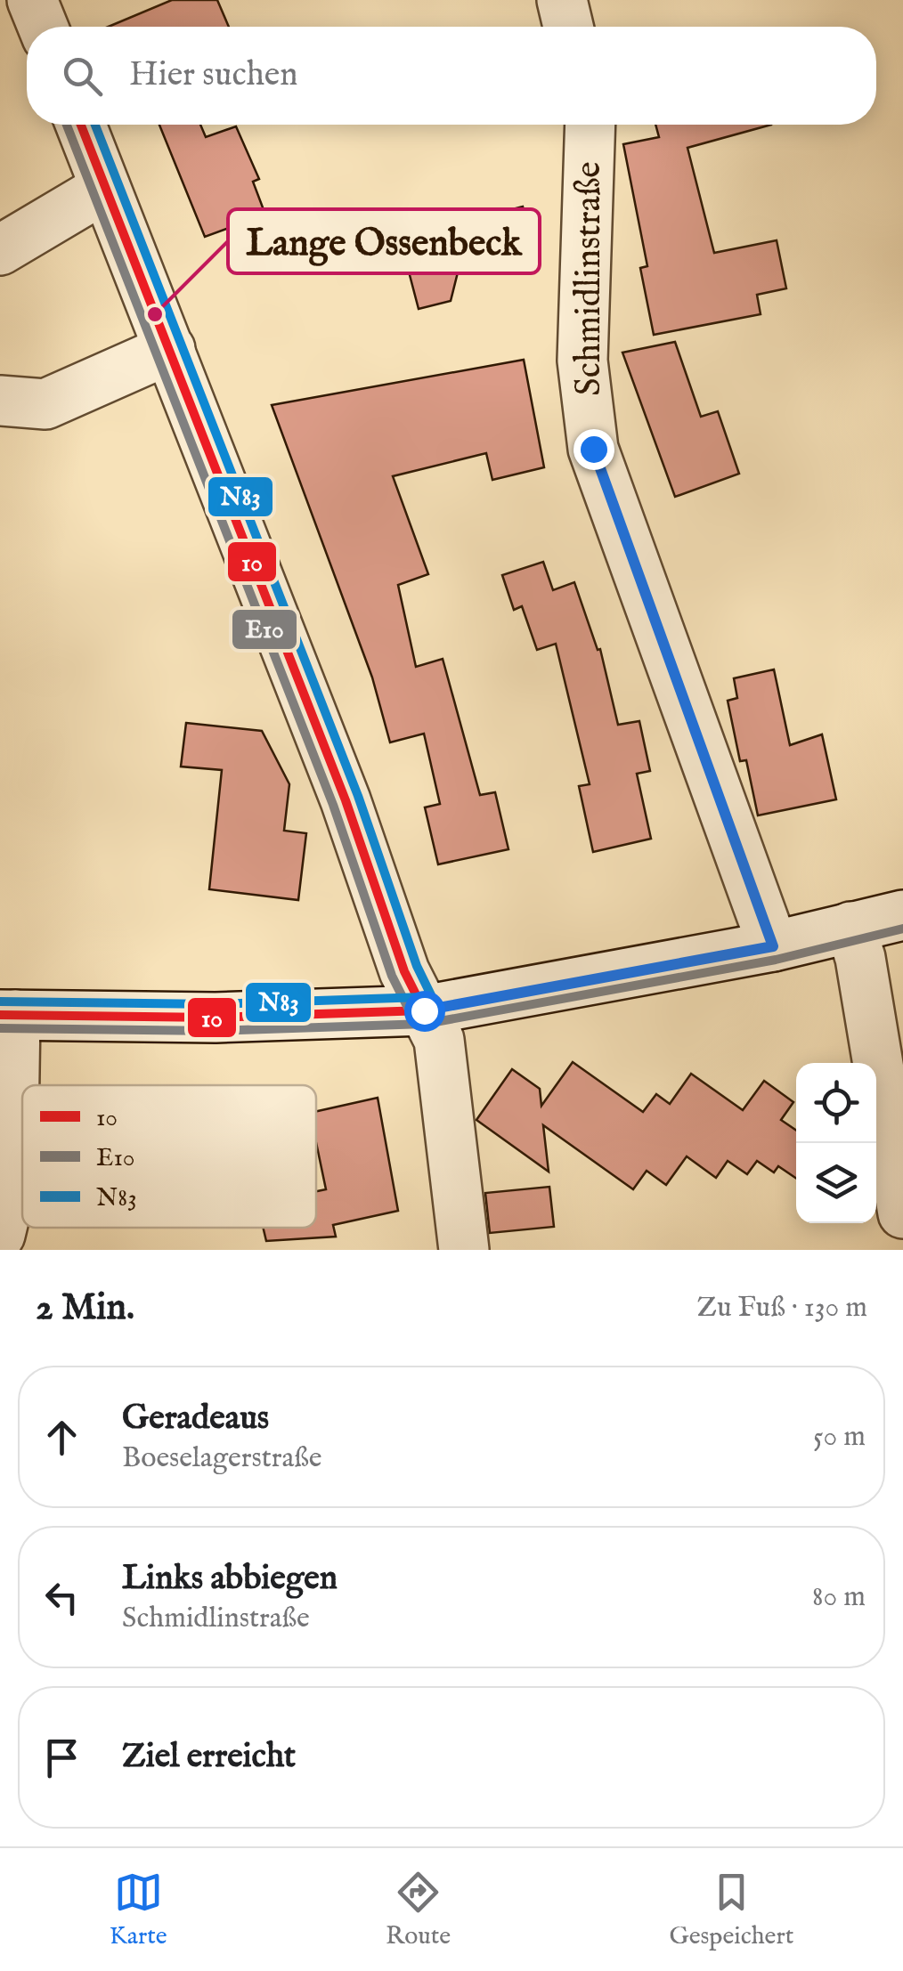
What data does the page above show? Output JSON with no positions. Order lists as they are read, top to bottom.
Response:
{
  "streets": {
    "street": ["Schmidlinstraße"]
  },
  "places": ["Lange Ossenbeck"],
  "lines": ["transit line 10", "transit line E10", "transit line N83"],
  "legend": ["10", "E10", "N83"],
  "page": {
    "search": "Hier suchen",
    "heading": ["2 Min.", "Zu Fuß · 130 m"],
    "list": [
      ["Geradeaus", "Boeselagerstraße", "50 m"],
      ["Links abbiegen", "Schmidlinstraße", "80 m"],
      "Ziel erreicht"
    ],
    "nav": ["Karte", "Route", "Gespeichert"]
  }
}
